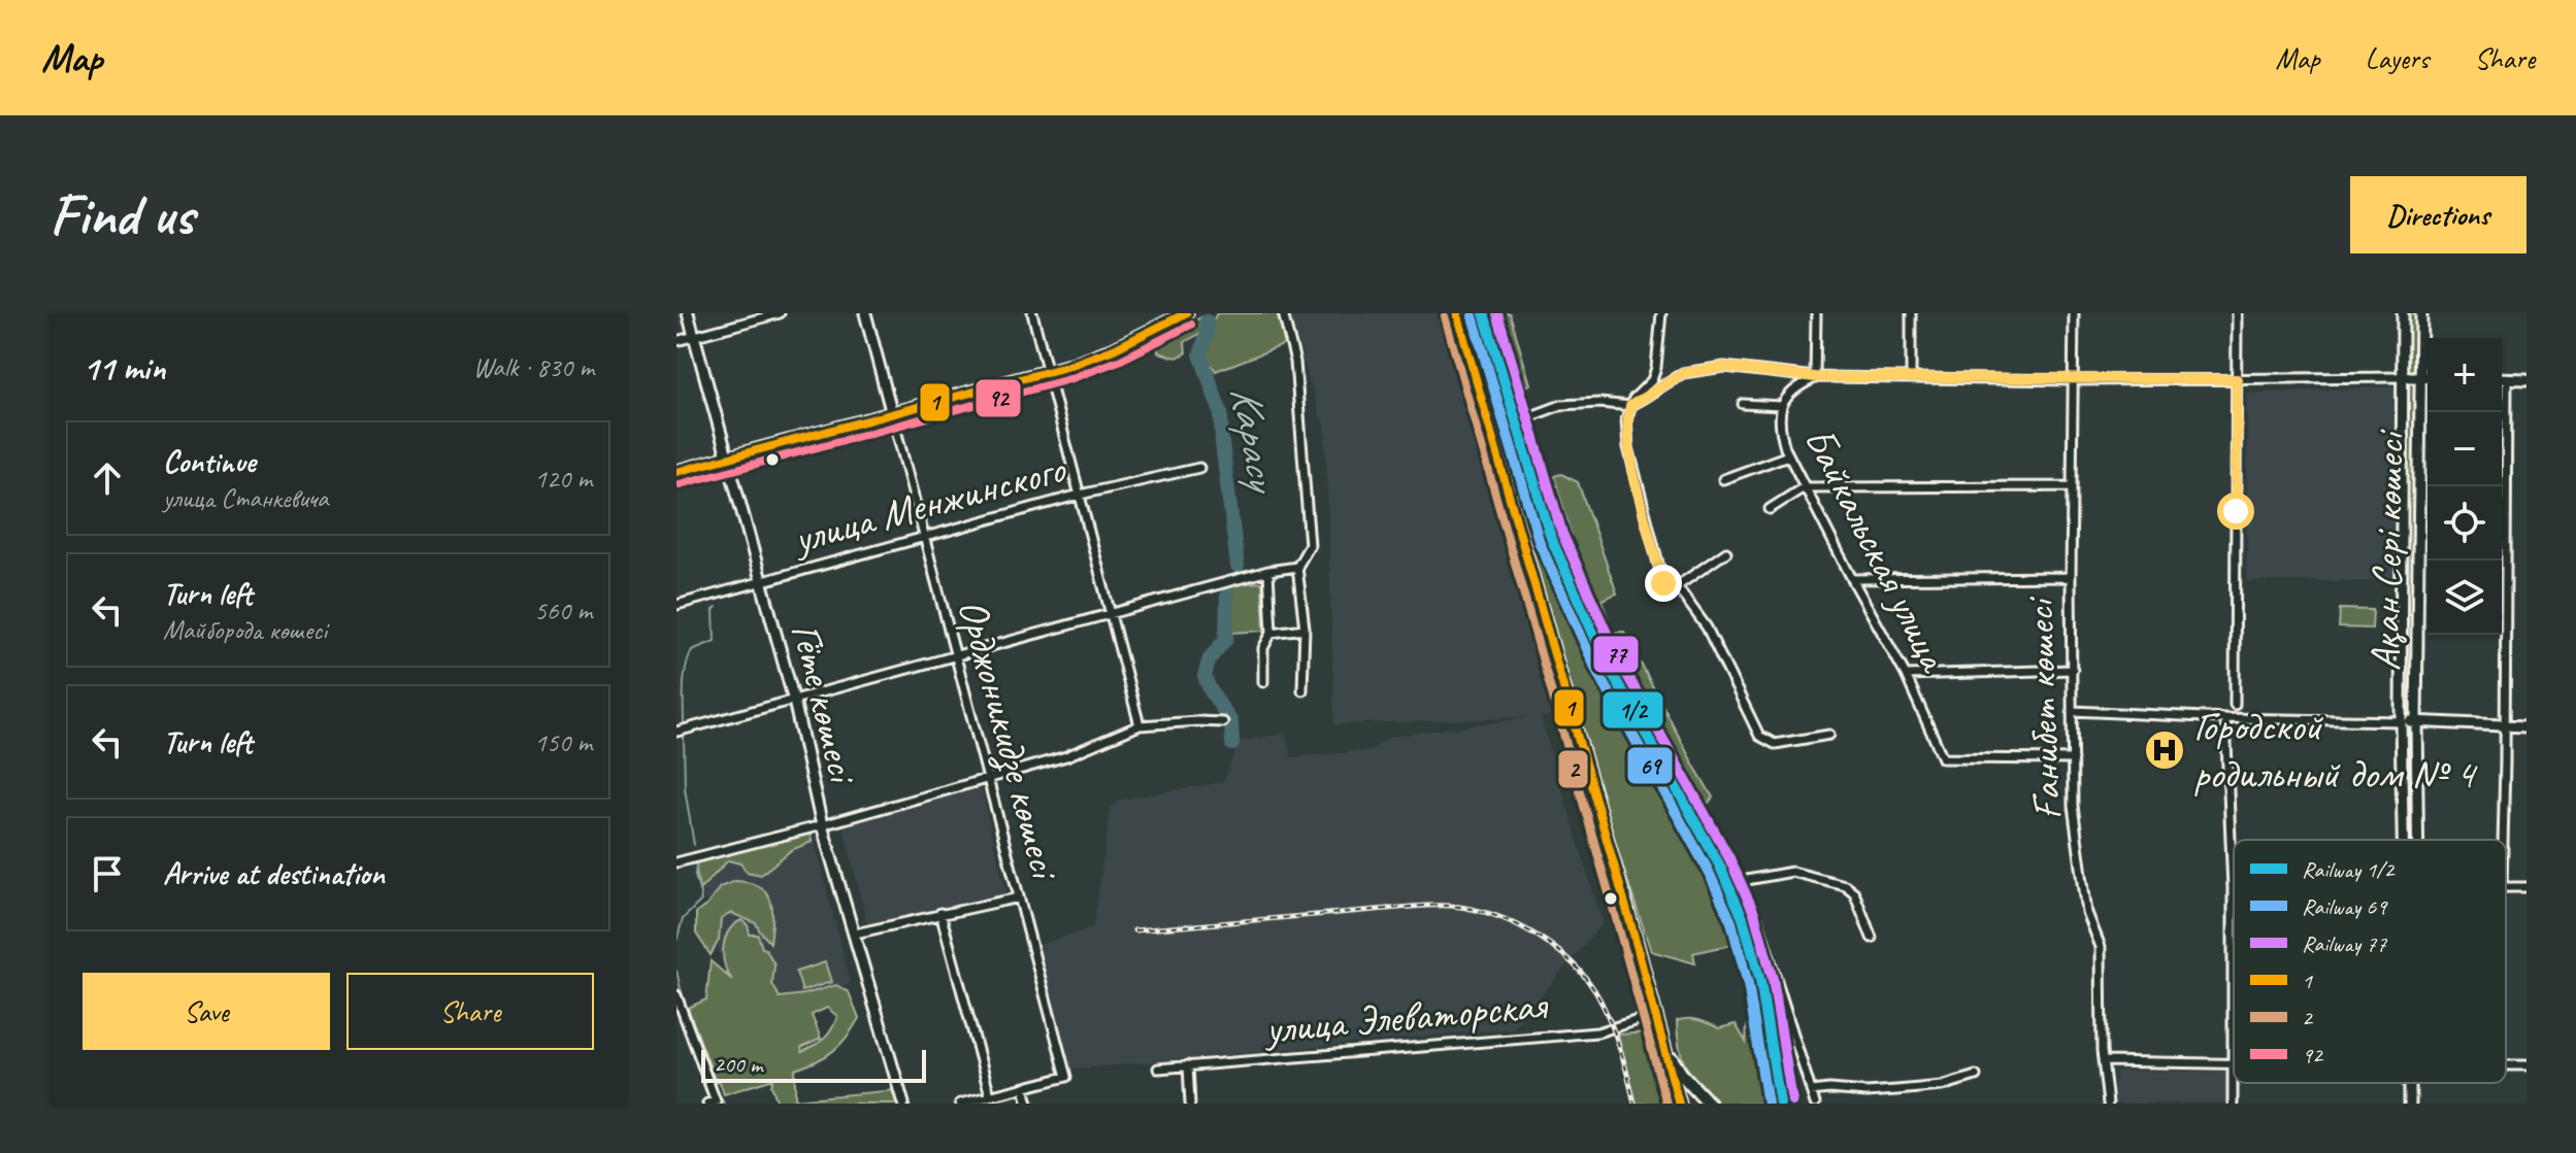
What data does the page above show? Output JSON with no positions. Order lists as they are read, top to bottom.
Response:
{
  "streets": {
    "street": [
      "улица Менжинского",
      "Байкальская улица",
      "Ақан Сері көшесі",
      "Гёте көшесі",
      "Ғанибет көшесі",
      "Орджоникидзе көшесі",
      "улица Элеваторская"
    ]
  },
  "crossings": [
    ["улица Менжинского", "Гёте көшесі"],
    ["улица Менжинского", "Орджоникидзе көшесі"],
    ["Байкальская улица", "Ғанибет көшесі"]
  ],
  "water": ["Карасу"],
  "places": {
    "hospital": ["Городской родильный дом № 4"]
  },
  "lines": [
    "rail line 1/2",
    "rail line 77",
    "transit line 1",
    "rail line 69",
    "transit line 2",
    "transit line 92"
  ],
  "legend": [
    "Railway 1/2",
    "Railway 69",
    "Railway 77",
    "1",
    "2",
    "92"
  ],
  "scale_bar": "200 m",
  "page": {
    "header": "Map",
    "nav": ["Map", "Layers", "Share"],
    "buttons": [
      "Directions",
      ["Save", "Share"]
    ],
    "title": "Find us",
    "heading": ["11 min", "Walk · 830 m"],
    "map_buttons": ["+", "−"],
    "list": [
      ["Continue", "улица Станкевича", "120 m"],
      ["Turn left", "Майборода көшесі", "560 m"],
      ["Turn left", "150 m"],
      "Arrive at destination"
    ],
    "scale": "200 m"
  }
}
